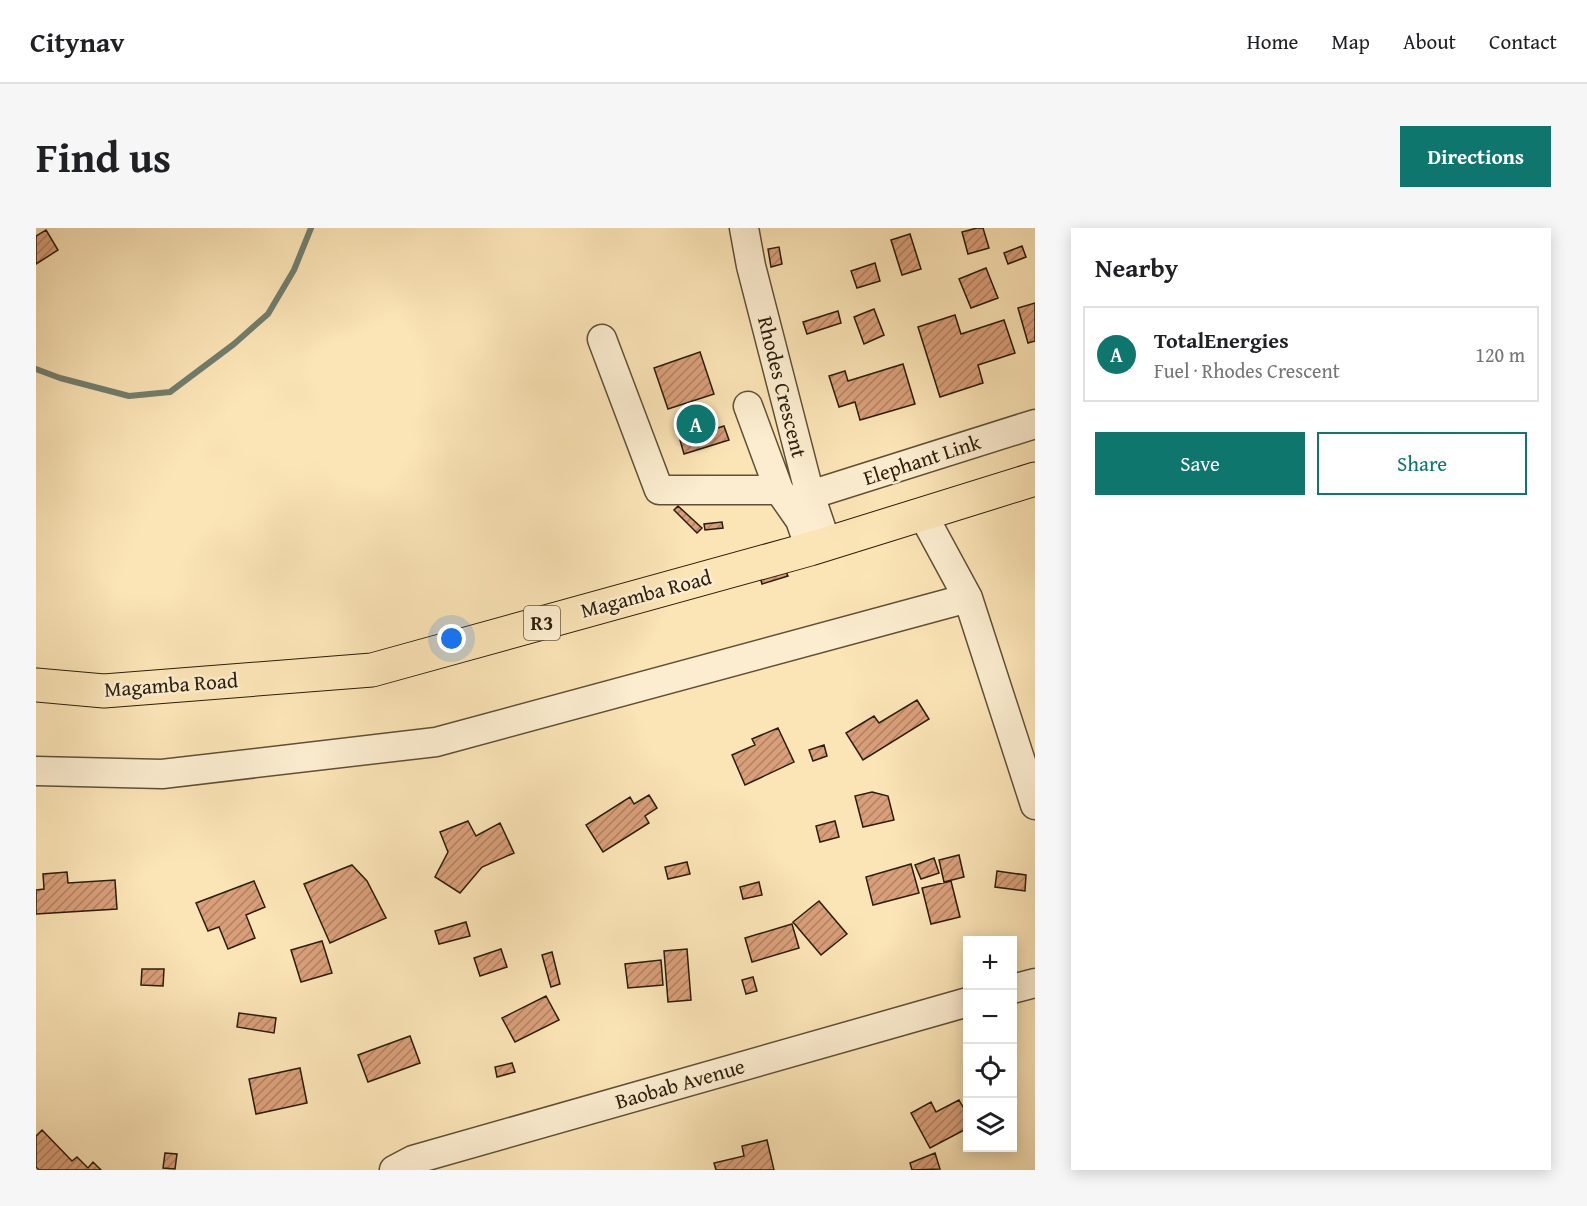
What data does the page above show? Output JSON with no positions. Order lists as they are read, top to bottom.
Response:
{
  "streets": {
    "highway": ["Magamba Road", "R3"],
    "street": ["Rhodes Crescent", "Elephant Link", "Baobab Avenue"]
  },
  "crossings": [
    ["Rhodes Crescent", "Elephant Link"],
    ["Rhodes Crescent", "Magamba Road"]
  ],
  "page": {
    "header": "Citynav",
    "nav": [
      "Home",
      "Map",
      "About",
      "Contact"
    ],
    "title": "Find us",
    "buttons": [
      "Directions",
      ["Save", "Share"]
    ],
    "heading": "Nearby",
    "list": [
      {
        "mark": "A",
        "name": "TotalEnergies",
        "note": "Fuel · Rhodes Crescent",
        "value": "120 m"
      }
    ],
    "pins": "A",
    "map_buttons": ["+", "−"]
  }
}
